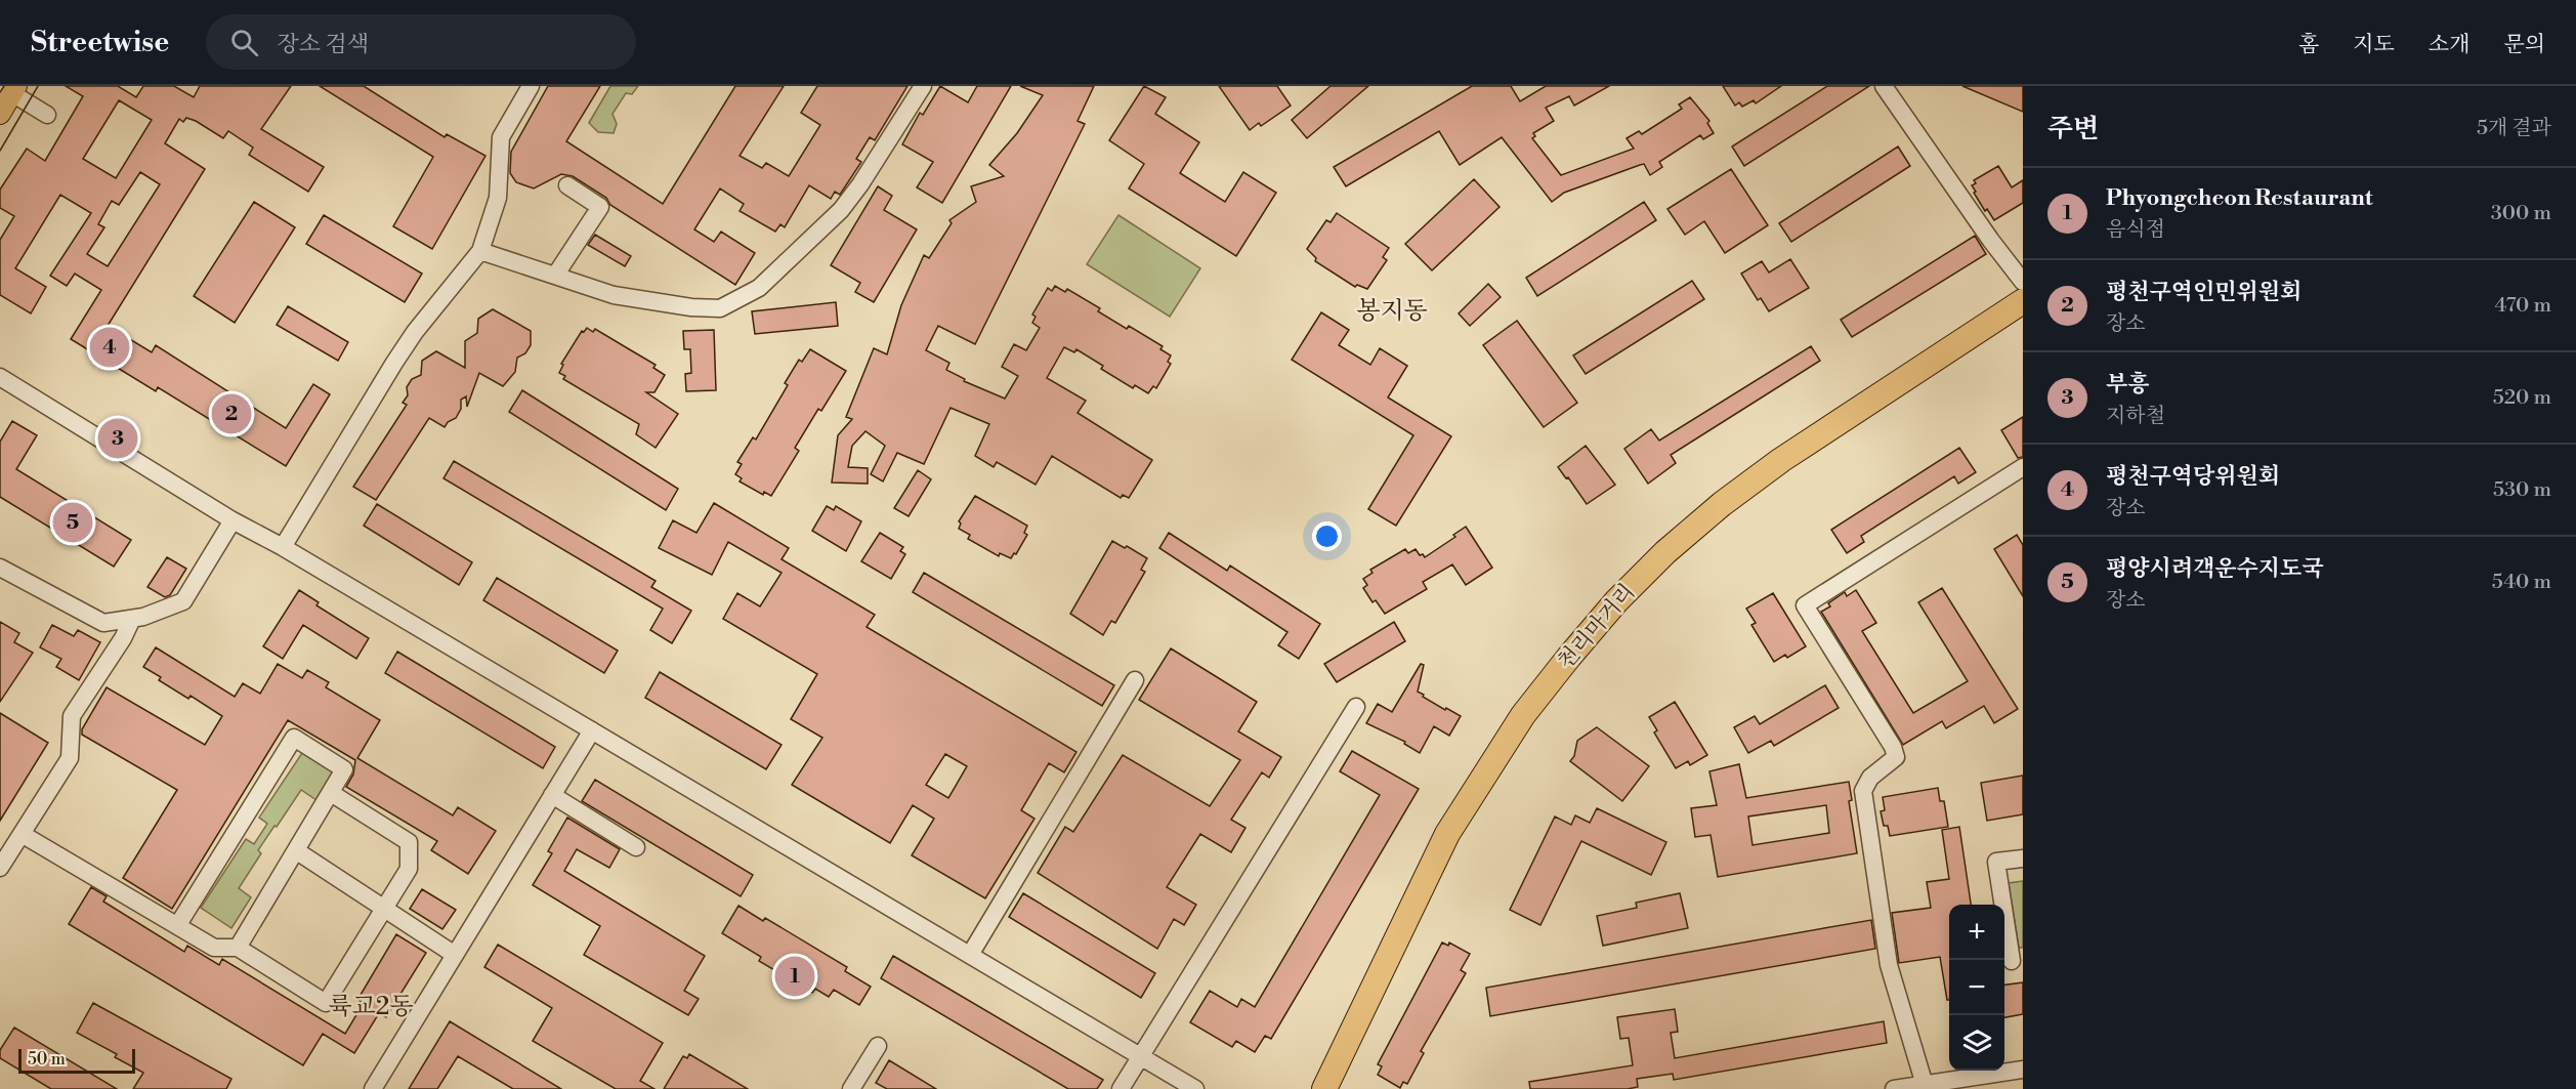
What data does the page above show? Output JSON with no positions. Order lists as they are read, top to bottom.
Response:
{
  "streets": {
    "highway": ["천리마거리"]
  },
  "districts": ["봉지동", "륙교2동"],
  "scale_bar": "50 m",
  "page": {
    "header": "Streetwise",
    "search": "장소 검색",
    "nav": [
      "홈",
      "지도",
      "소개",
      "문의"
    ],
    "heading": ["주변", "5개 결과"],
    "list": [
      {
        "mark": "1",
        "name": "Phyongcheon Restaurant",
        "note": "음식점",
        "value": "300 m"
      },
      {
        "mark": "2",
        "name": "평천구역인민위원회",
        "note": "장소",
        "value": "470 m"
      },
      {
        "mark": "3",
        "name": "부흥",
        "note": "지하철",
        "value": "520 m"
      },
      {
        "mark": "4",
        "name": "평천구역당위원회",
        "note": "장소",
        "value": "530 m"
      },
      {
        "mark": "5",
        "name": "평양시려객운수지도국",
        "note": "장소",
        "value": "540 m"
      }
    ],
    "pins": [
      "4",
      "2",
      "3",
      "5",
      "1"
    ],
    "map_buttons": ["+", "−"],
    "scale": "50 m"
  }
}
